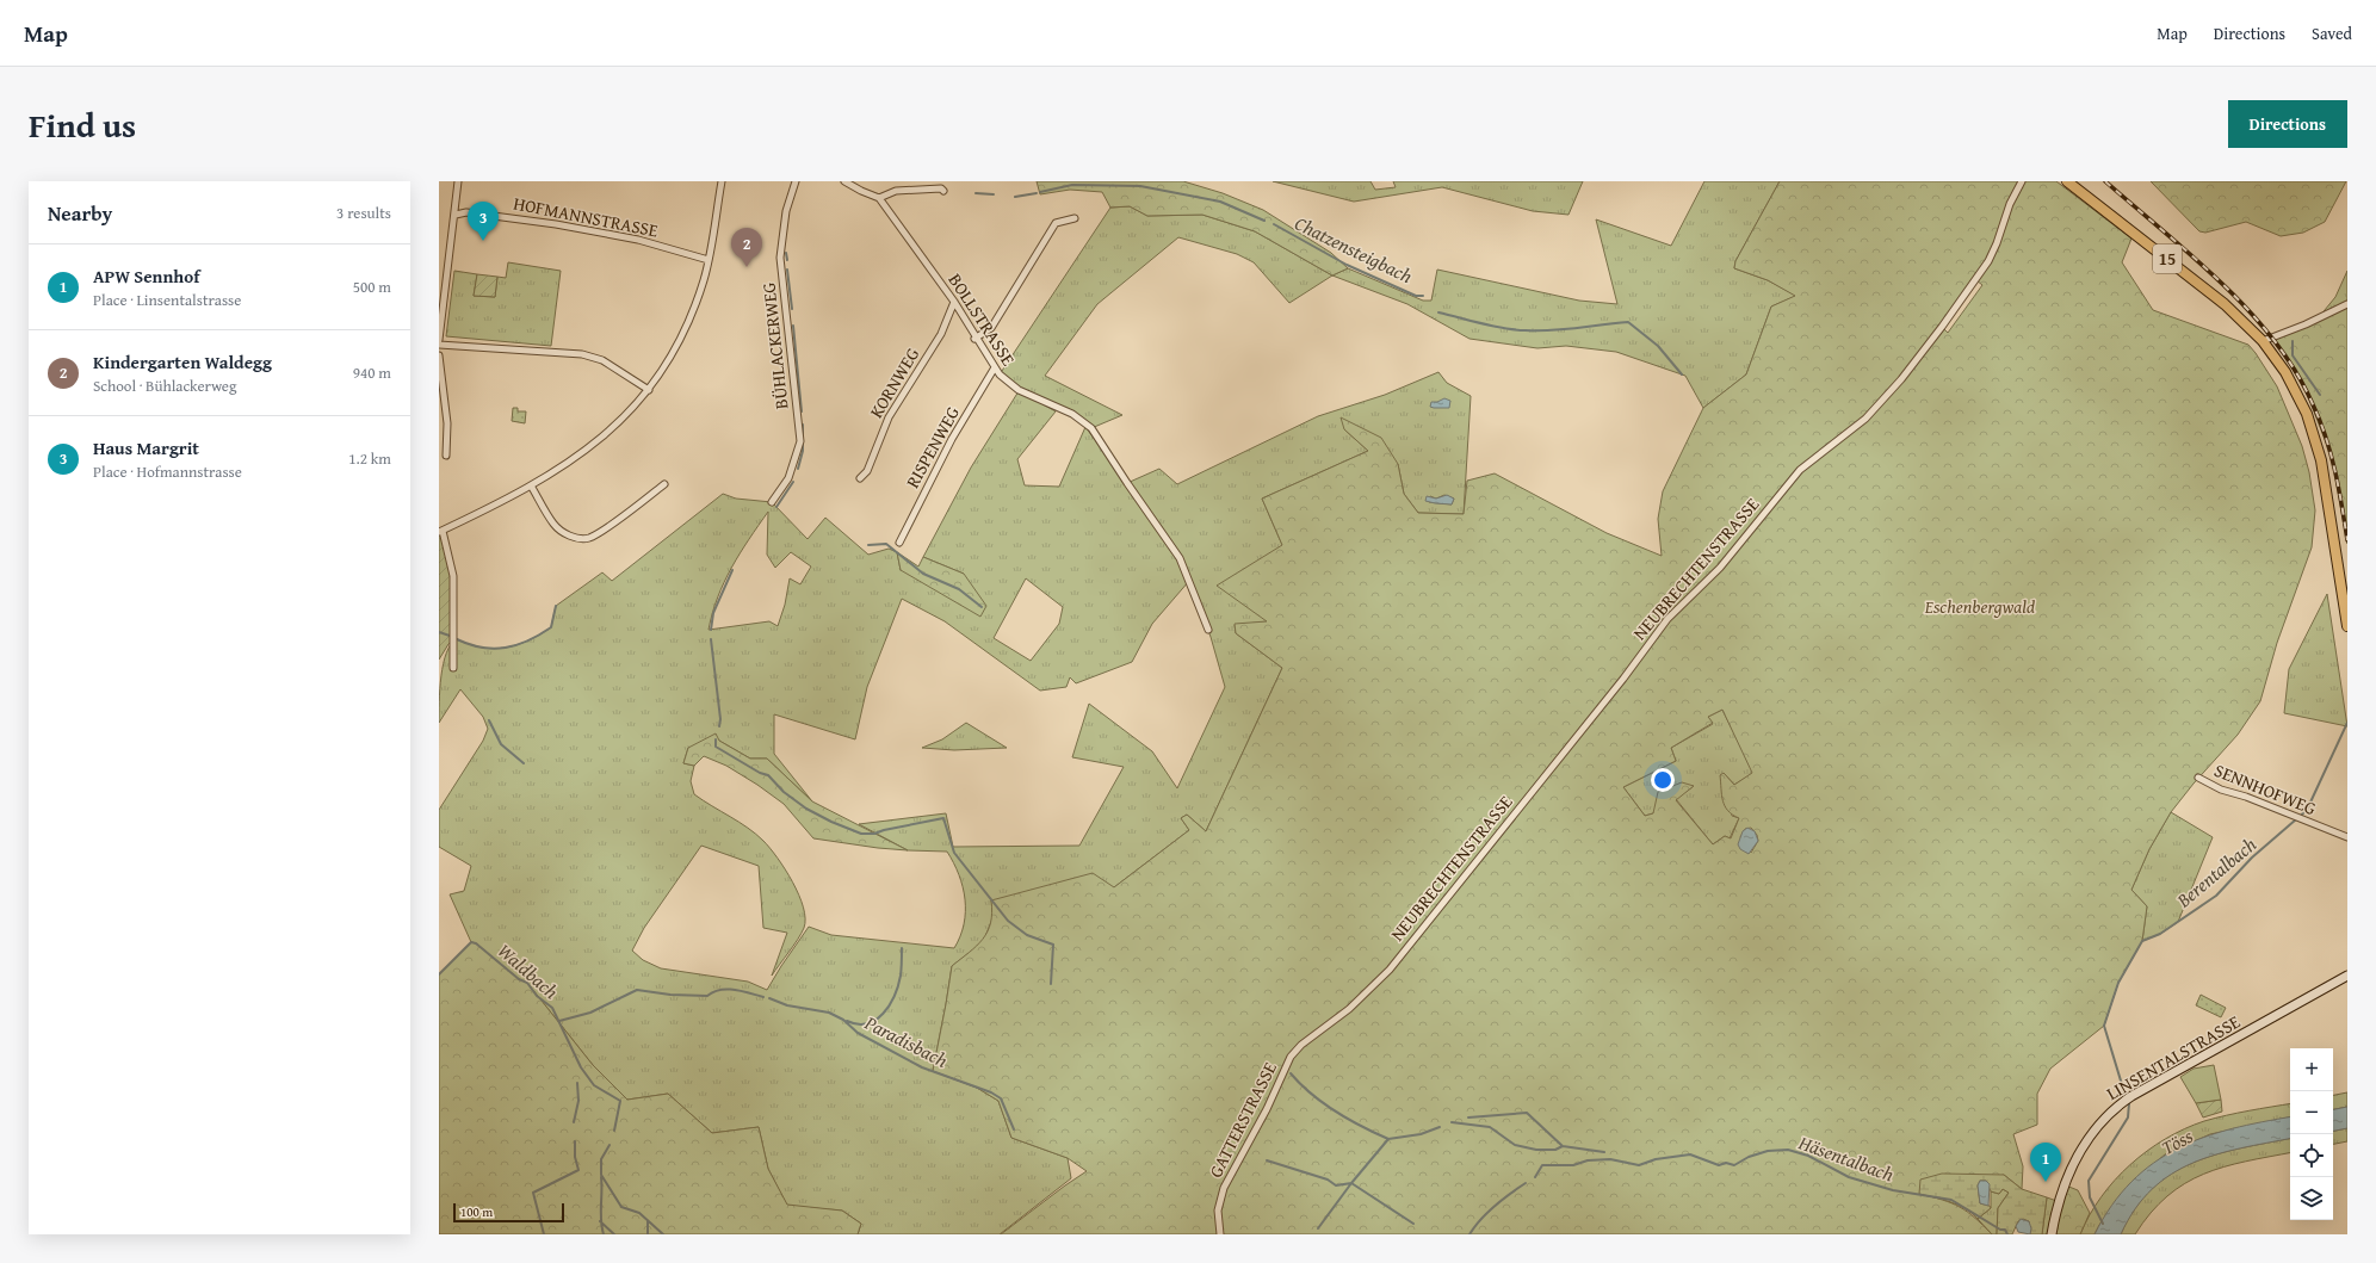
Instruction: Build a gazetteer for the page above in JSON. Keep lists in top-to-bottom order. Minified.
{"streets":{"main road":["15"],"street":["HOFMANNSTRASSE","BOLLSTRASSE","BÜHLACKERWEG","KORNWEG","RISPENWEG","NEUBRECHTENSTRASSE","SENNHOFWEG","LINSENTALSTRASSE","GATTERSTRASSE"]},"crossings":[["BOLLSTRASSE","KORNWEG"],["BOLLSTRASSE","RISPENWEG"],["NEUBRECHTENSTRASSE","GATTERSTRASSE"]],"water":["Chatzensteigbach","Berentalbach","Waldbach","Paradisbach","Töss","Häsentalbach"],"parks":["Eschenbergwald"],"scale_bar":"100 m","page":{"header":"Map","nav":["Map","Directions","Saved"],"title":"Find us","buttons":"Directions","heading":["Nearby","3 results"],"pins":["3","2","1"],"list":[{"mark":"1","name":"APW Sennhof","note":"Place · Linsentalstrasse","value":"500 m"},{"mark":"2","name":"Kindergarten Waldegg","note":"School · Bühlackerweg","value":"940 m"},{"mark":"3","name":"Haus Margrit","note":"Place · Hofmannstrasse","value":"1.2 km"}],"map_buttons":["+","−"],"scale":"100 m"}}
